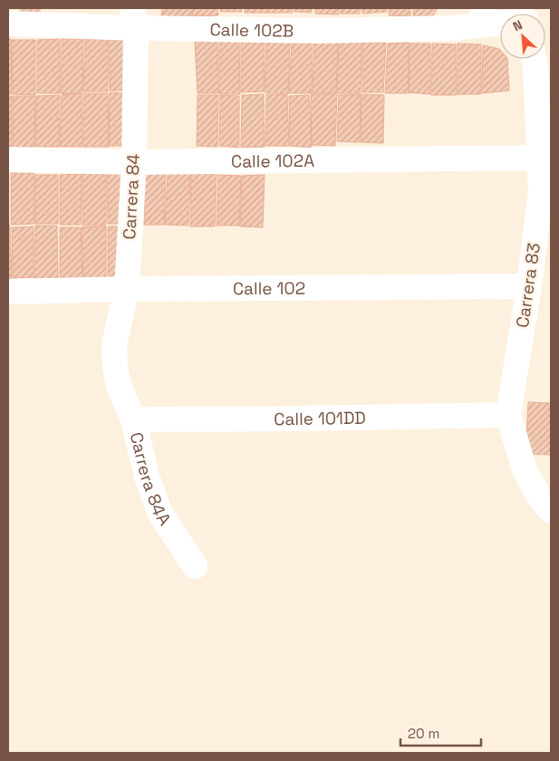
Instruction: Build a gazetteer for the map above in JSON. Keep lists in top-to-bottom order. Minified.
{"streets":{"street":["Calle 102B","Calle 102A","Carrera 84","Carrera 83","Calle 102","Calle 101DD","Carrera 84A"]},"crossings":[["Calle 102B","Carrera 84"],["Calle 102A","Carrera 84"],["Calle 102A","Carrera 83"],["Carrera 84","Calle 102"],["Carrera 84","Carrera 84A"],["Carrera 83","Calle 102"],["Carrera 83","Calle 101DD"],["Calle 101DD","Carrera 84A"]],"scale_bar":"20 m","north":"top left"}
